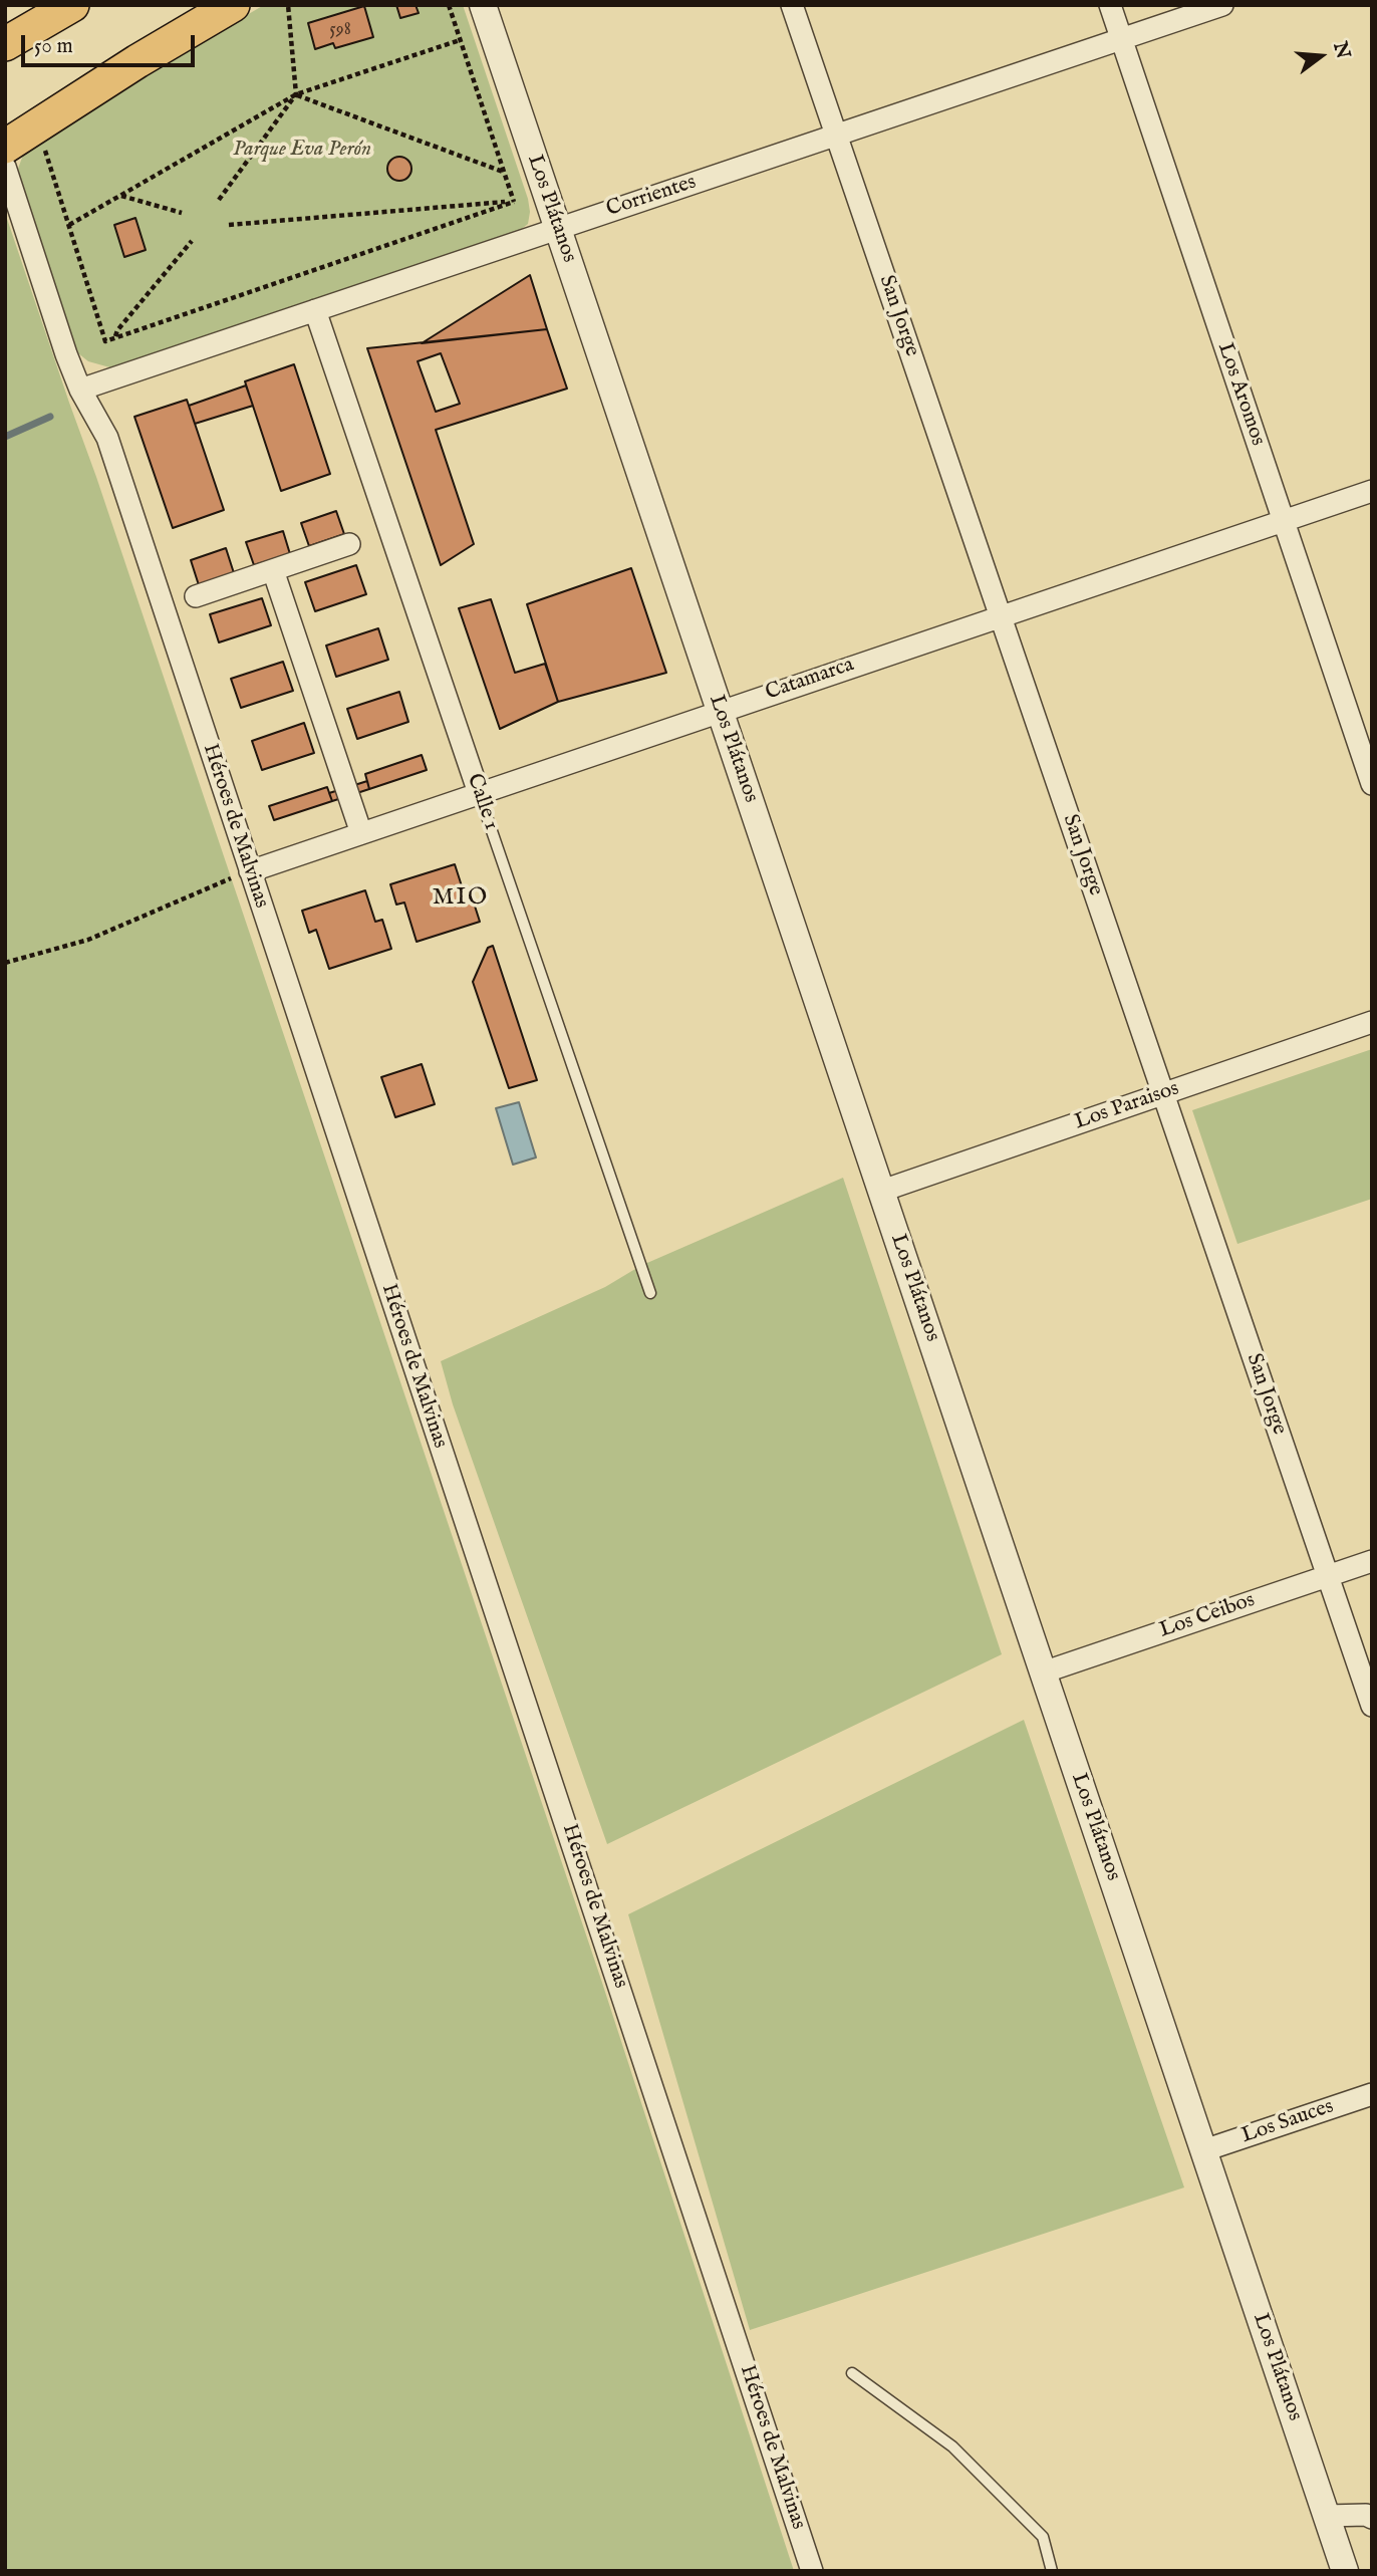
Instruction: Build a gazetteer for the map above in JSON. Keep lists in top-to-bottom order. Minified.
{"streets":{"street":["Corrientes","Los Plátanos","San Jorge","Los Aromos","Catamarca","Calle 1","Héroes de Malvinas","Los Paraisos","Los Ceibos","Los Sauces"]},"crossings":[["Corrientes","Los Plátanos"],["Corrientes","San Jorge"],["Corrientes","Los Aromos"],["Corrientes","Calle 1"],["Corrientes","Héroes de Malvinas"],["Los Plátanos","Catamarca"],["Los Plátanos","Los Paraisos"],["Los Plátanos","Los Ceibos"],["Los Plátanos","Los Sauces"],["San Jorge","Catamarca"],["San Jorge","Los Paraisos"],["San Jorge","Los Ceibos"],["Los Aromos","Catamarca"],["Catamarca","Calle 1"],["Catamarca","Héroes de Malvinas"]],"districts":["MIO"],"parks":["Parque Eva Perón"],"house_numbers":["598"],"scale_bar":"50 m","north":"right"}
